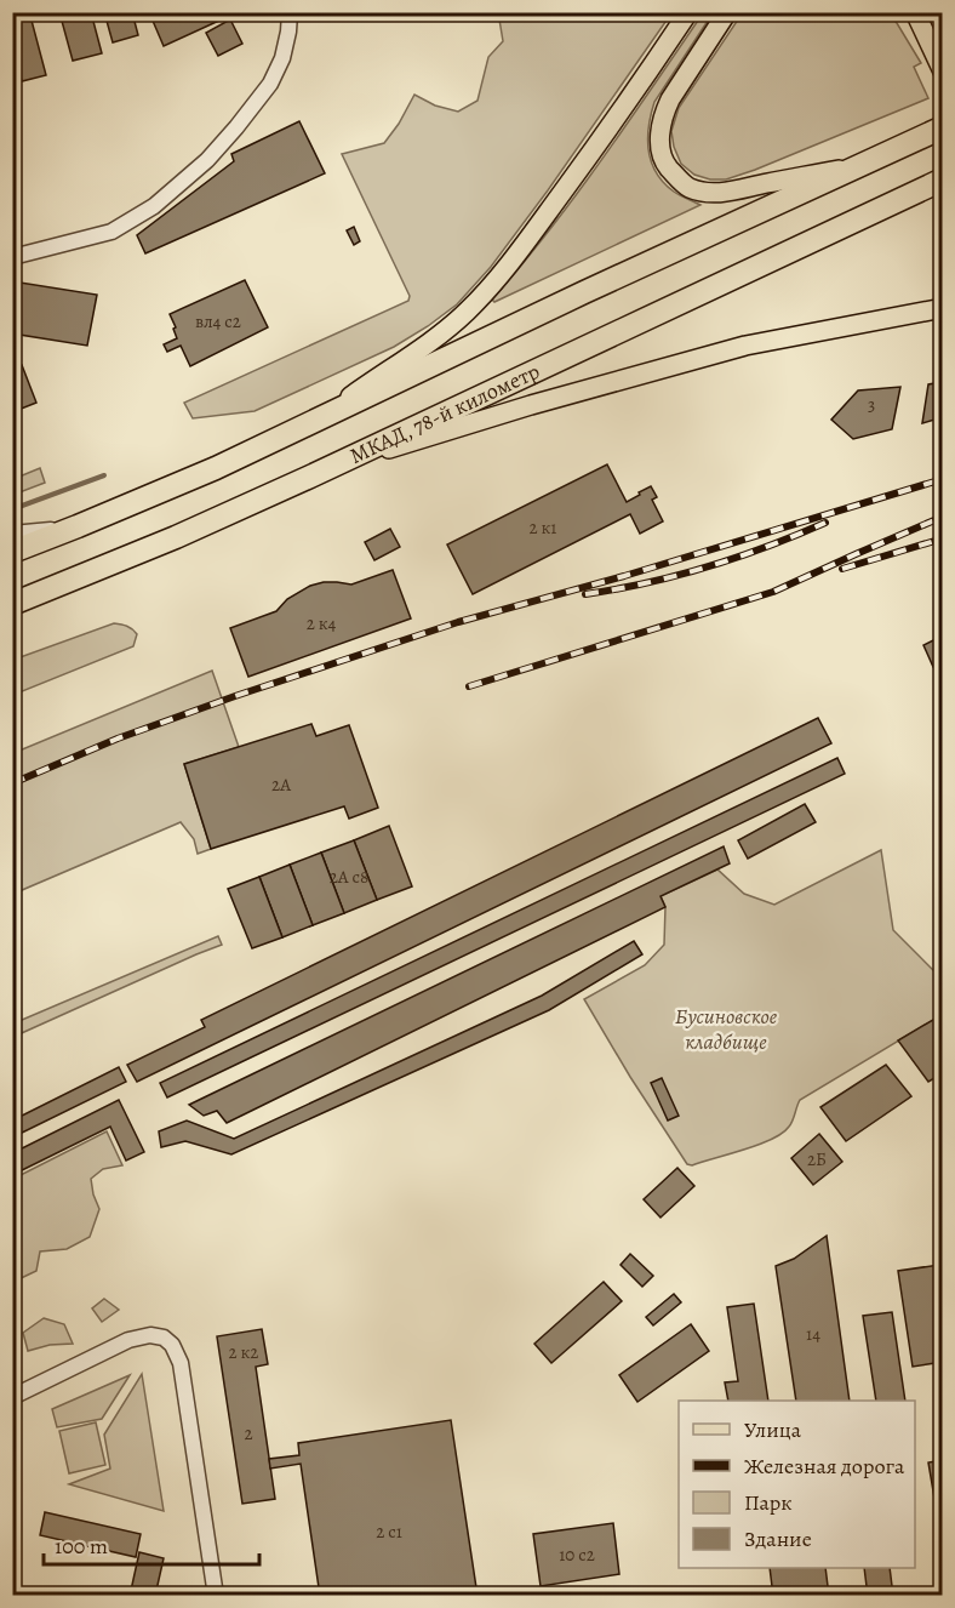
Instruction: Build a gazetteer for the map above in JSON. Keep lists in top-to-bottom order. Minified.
{"streets":{"highway":["МКАД, 78-й километр"]},"parks":["Бусиновское кладбище"],"house_numbers":["вл4 с2","3","2 к1","2 к4","2А","2А с8","2Б","14","2 к2","2","2 с1","10 с2"],"legend":["Улица","Железная дорога","Парк","Здание"],"scale_bar":"100 m"}
